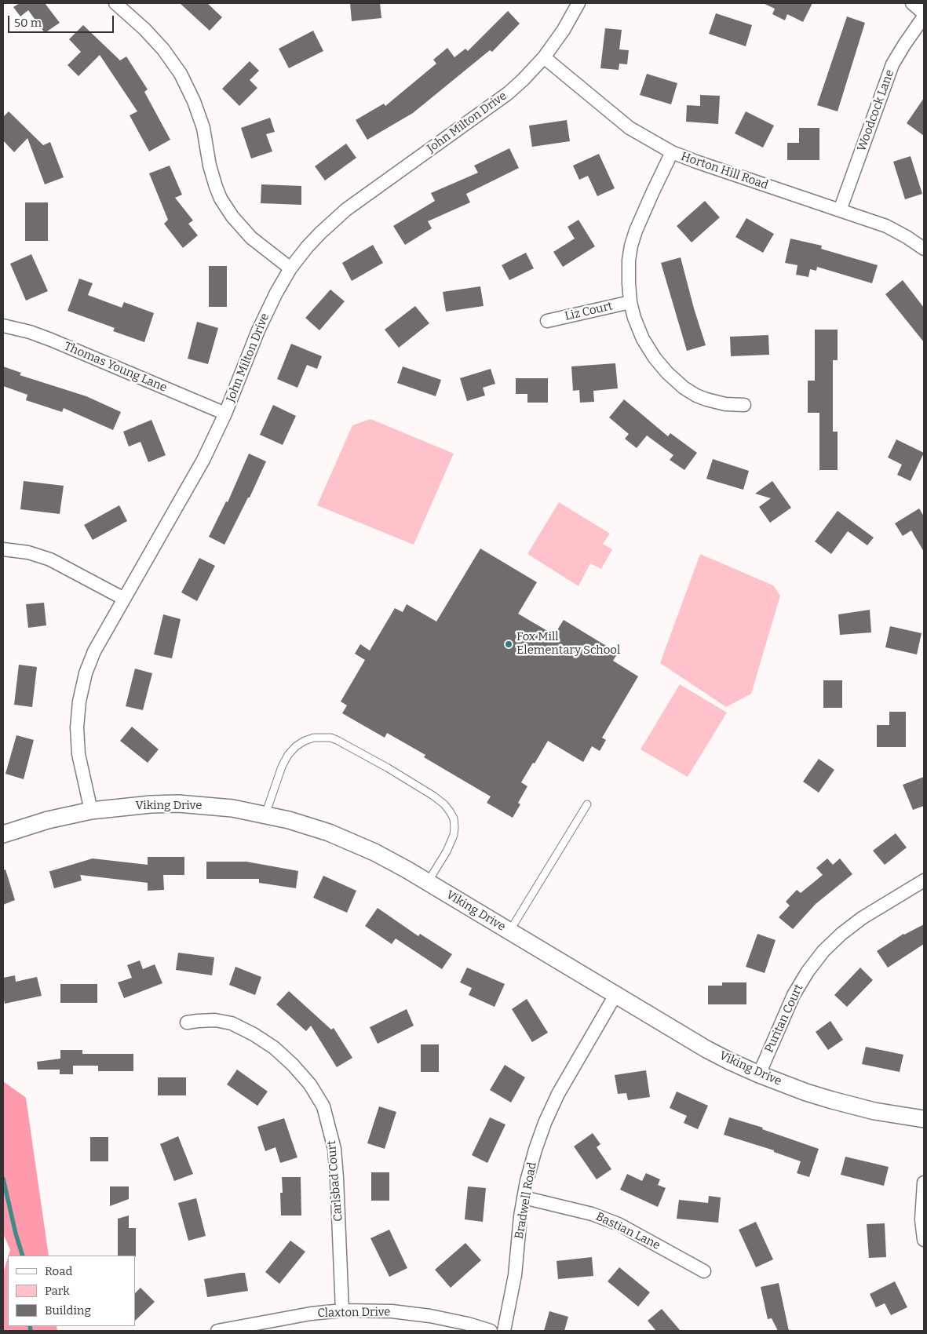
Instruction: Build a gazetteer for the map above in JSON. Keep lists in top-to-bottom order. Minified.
{"streets":{"street":["Woodcock Lane","John Milton Drive","Horton Hill Road","Liz Court","Thomas Young Lane","Viking Drive","Puritan Court","Carlsbad Court","Bradwell Road","Bastian Lane","Claxton Drive"]},"crossings":[["Woodcock Lane","Horton Hill Road"],["John Milton Drive","Horton Hill Road"],["John Milton Drive","Thomas Young Lane"],["John Milton Drive","Viking Drive"],["Viking Drive","Puritan Court"],["Viking Drive","Bradwell Road"],["Carlsbad Court","Claxton Drive"],["Bradwell Road","Bastian Lane"]],"places":["Fox Mill Elementary School"],"legend":["Road","Park","Building"],"scale_bar":"50 m"}
